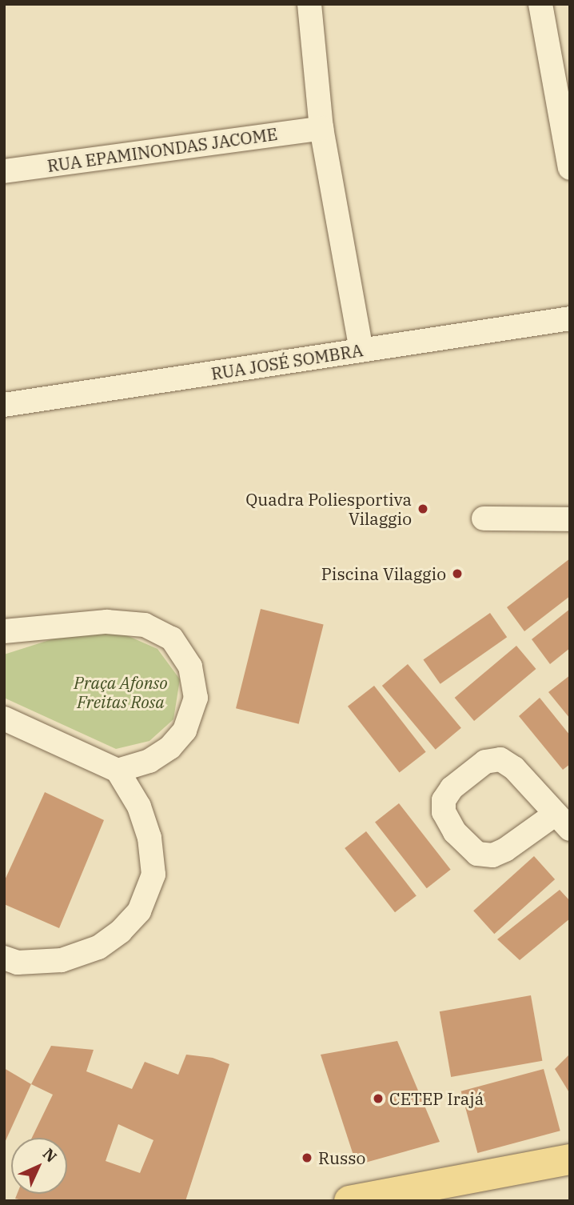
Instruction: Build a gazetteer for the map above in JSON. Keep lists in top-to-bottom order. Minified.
{"streets":{"street":["RUA EPAMINONDAS JACOME","RUA JOSÉ SOMBRA"]},"parks":["Praça Afonso Freitas Rosa"],"places":["Quadra Poliesportiva Vilaggio","Piscina Vilaggio","CETEP Irajá","Russo"],"north":"top right"}
